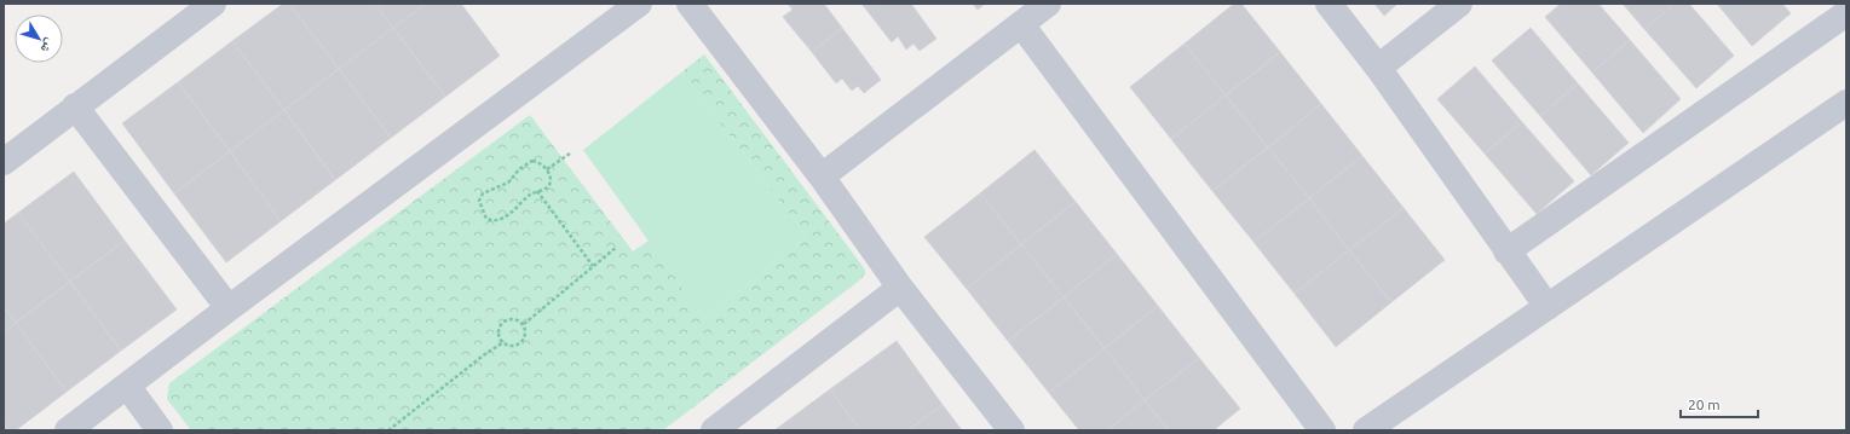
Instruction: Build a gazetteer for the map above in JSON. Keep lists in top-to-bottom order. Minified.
{"scale_bar":"20 m","north":"bottom right"}
